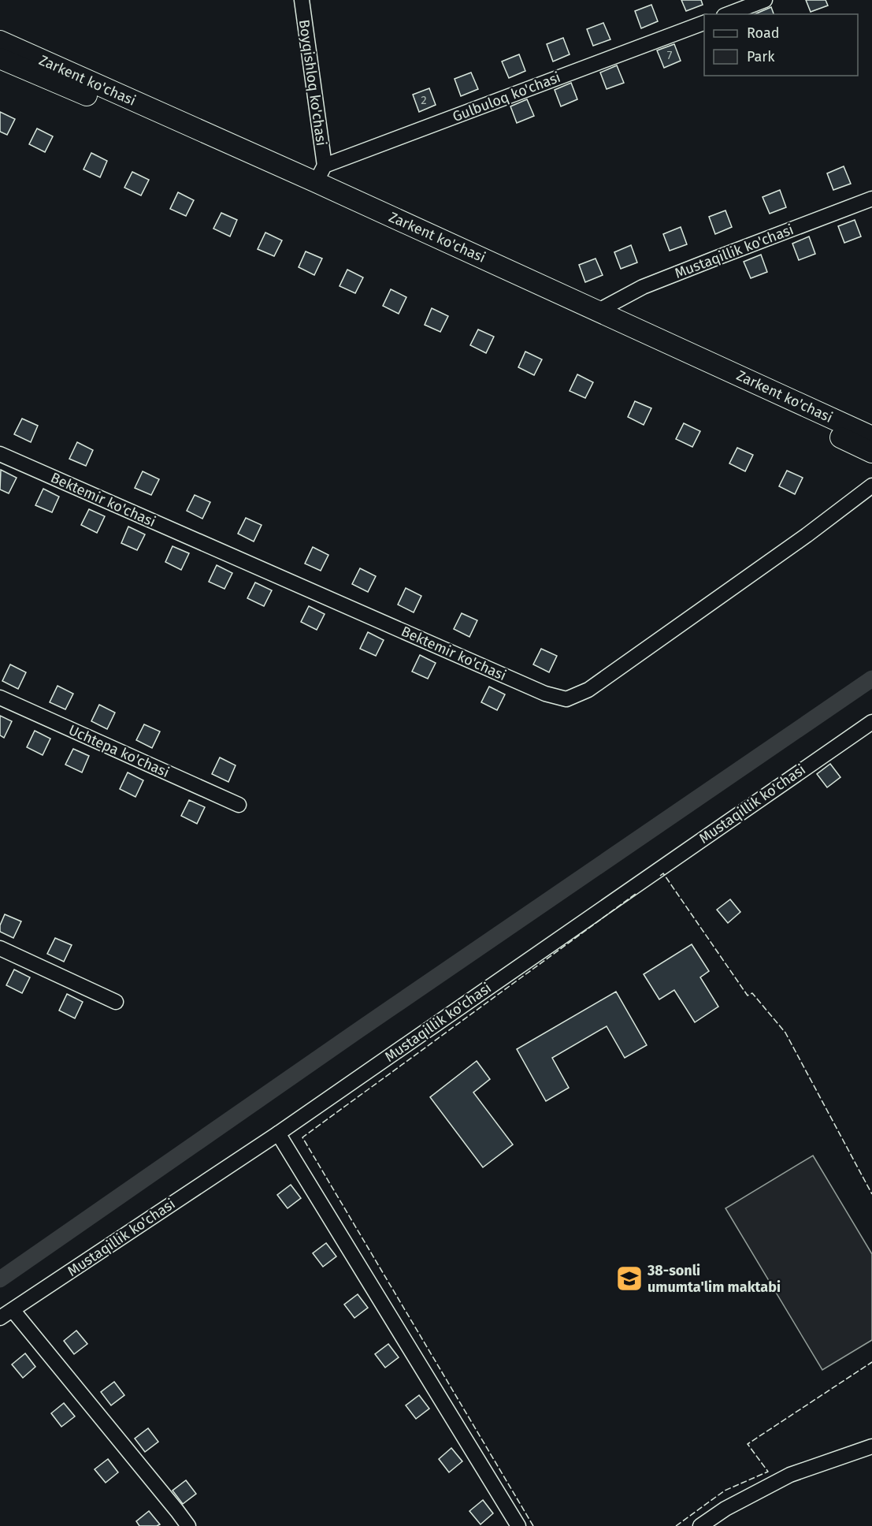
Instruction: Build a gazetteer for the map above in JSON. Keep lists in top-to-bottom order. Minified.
{"streets":{"main road":["Zarkent ko'chasi"],"street":["Boyqishloq ko'chasi","Gulbuloq ko'chasi","Mustaqillik ko'chasi","Bektemir ko'chasi","Uchtepa ko'chasi"]},"crossings":[["Zarkent ko'chasi","Boyqishloq ko'chasi"],["Zarkent ko'chasi","Gulbuloq ko'chasi"],["Zarkent ko'chasi","Mustaqillik ko'chasi"],["Boyqishloq ko'chasi","Gulbuloq ko'chasi"]],"places":{"school or university":["38-sonli umumta'lim maktabi"]},"house_numbers":["7","2"],"legend":["Road","Park"]}
